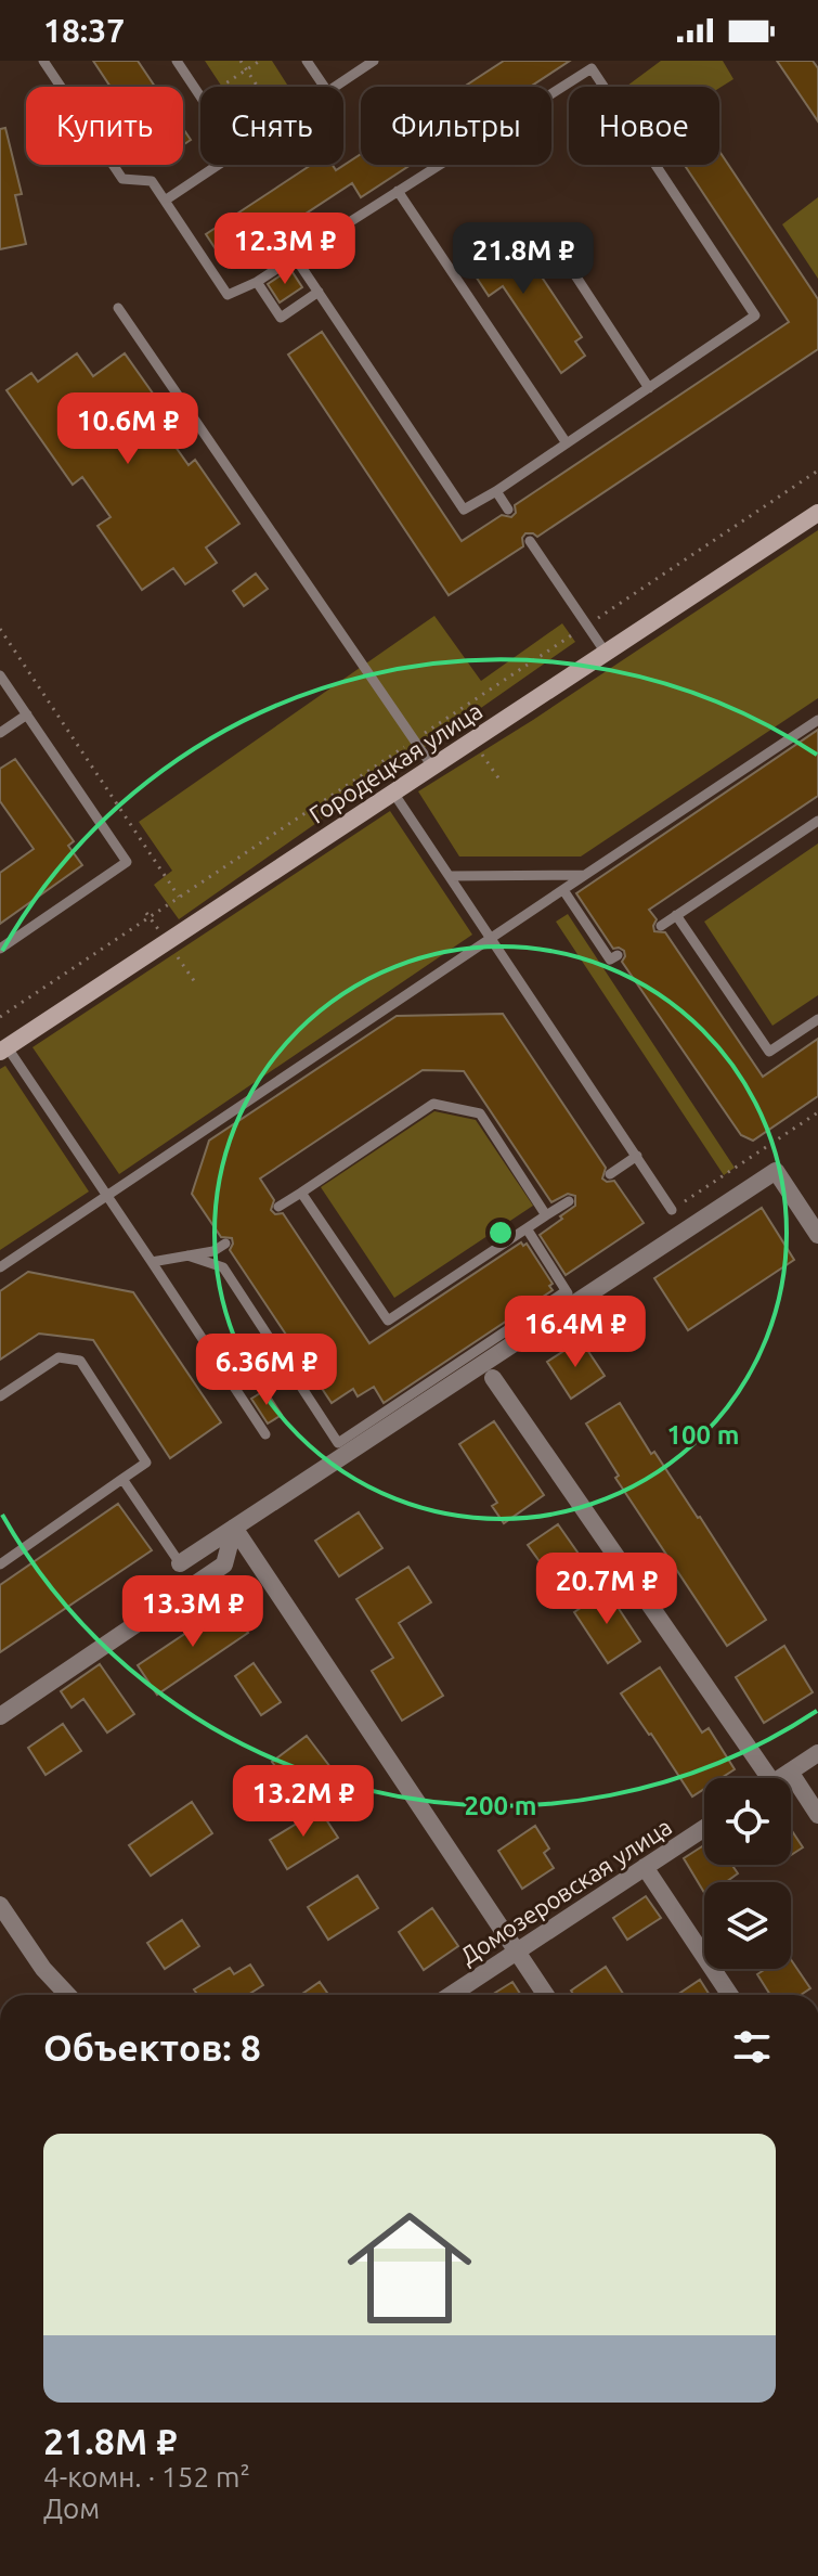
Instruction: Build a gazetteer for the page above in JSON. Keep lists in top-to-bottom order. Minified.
{"streets":{"street":["Городецкая улица","Домозеровская улица"]},"page":{"status":"18:37","chip":["Купить","Снять","Фильтры","Новое"],"price":["12.3M ₽","21.8M ₽","10.6M ₽","16.4M ₽","6.36M ₽","20.7M ₽","13.3M ₽","13.2M ₽"],"heading":"Объектов: 8","list":[{"name":"21.8M ₽","note":"4-комн. · 152 m² · Дом"}]},"rings":["100 m","200 m"]}
